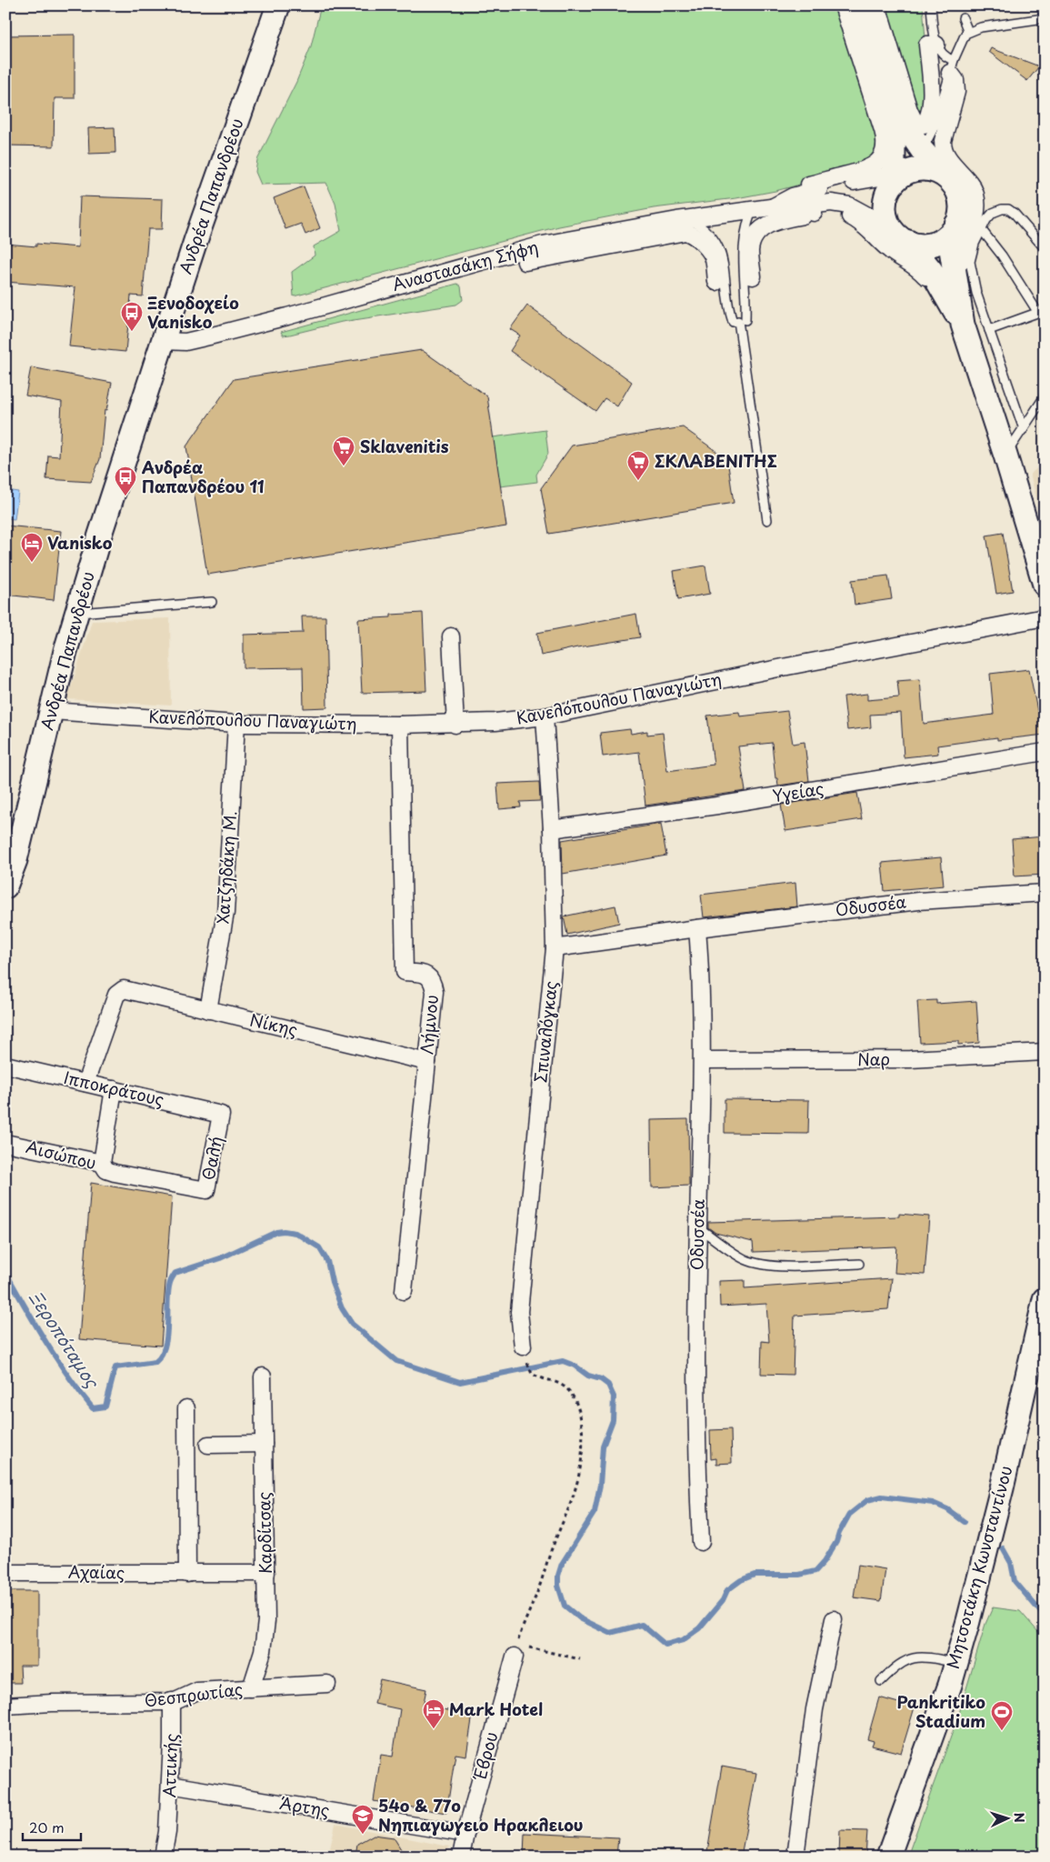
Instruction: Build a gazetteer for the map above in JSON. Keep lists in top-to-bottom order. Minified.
{"streets":{"street":["Ανδρέα Παπανδρέου","Αναστασάκη Σήφη","Κανελόπουλου Παναγιώτη","Υγείας","Χατζηδάκη Μ.","Οδυσσέα","Λήμνου","Νίκης","Σπιναλόγκας","Ναρ","Ιπποκράτους","Αισώπου","Θαλή","Καρδίτσας","Μητσοτάκη Κωνσταντίνου","Αχαίας","Θεσπρωτίας","Έβρου","Αττικής","Άρτης"]},"crossings":[["Ανδρέα Παπανδρέου","Αναστασάκη Σήφη"],["Ανδρέα Παπανδρέου","Κανελόπουλου Παναγιώτη"],["Κανελόπουλου Παναγιώτη","Χατζηδάκη Μ."],["Κανελόπουλου Παναγιώτη","Λήμνου"],["Κανελόπουλου Παναγιώτη","Σπιναλόγκας"],["Υγείας","Σπιναλόγκας"],["Χατζηδάκη Μ.","Νίκης"],["Οδυσσέα","Σπιναλόγκας"],["Οδυσσέα","Ναρ"],["Λήμνου","Νίκης"],["Νίκης","Ιπποκράτους"],["Ιπποκράτους","Θαλή"],["Αισώπου","Θαλή"],["Καρδίτσας","Αχαίας"],["Καρδίτσας","Θεσπρωτίας"],["Θεσπρωτίας","Αττικής"],["Έβρου","Άρτης"],["Αττικής","Άρτης"]],"water":["Ξεροπόταμος"],"places":{"bus stop":["Ξενοδοχείο Vanisko","Ανδρέα Παπανδρέου 11"],"supermarket":["Sklavenitis","ΣΚΛΑΒΕΝΙΤΗΣ"],"hotel":["Vanisko","Mark Hotel"],"sports":["Pankritiko Stadium"],"school or university":["54ο & 77ο Νηπιαγωγειο Ηρακλειου"]},"scale_bar":"20 m","north":"right"}
